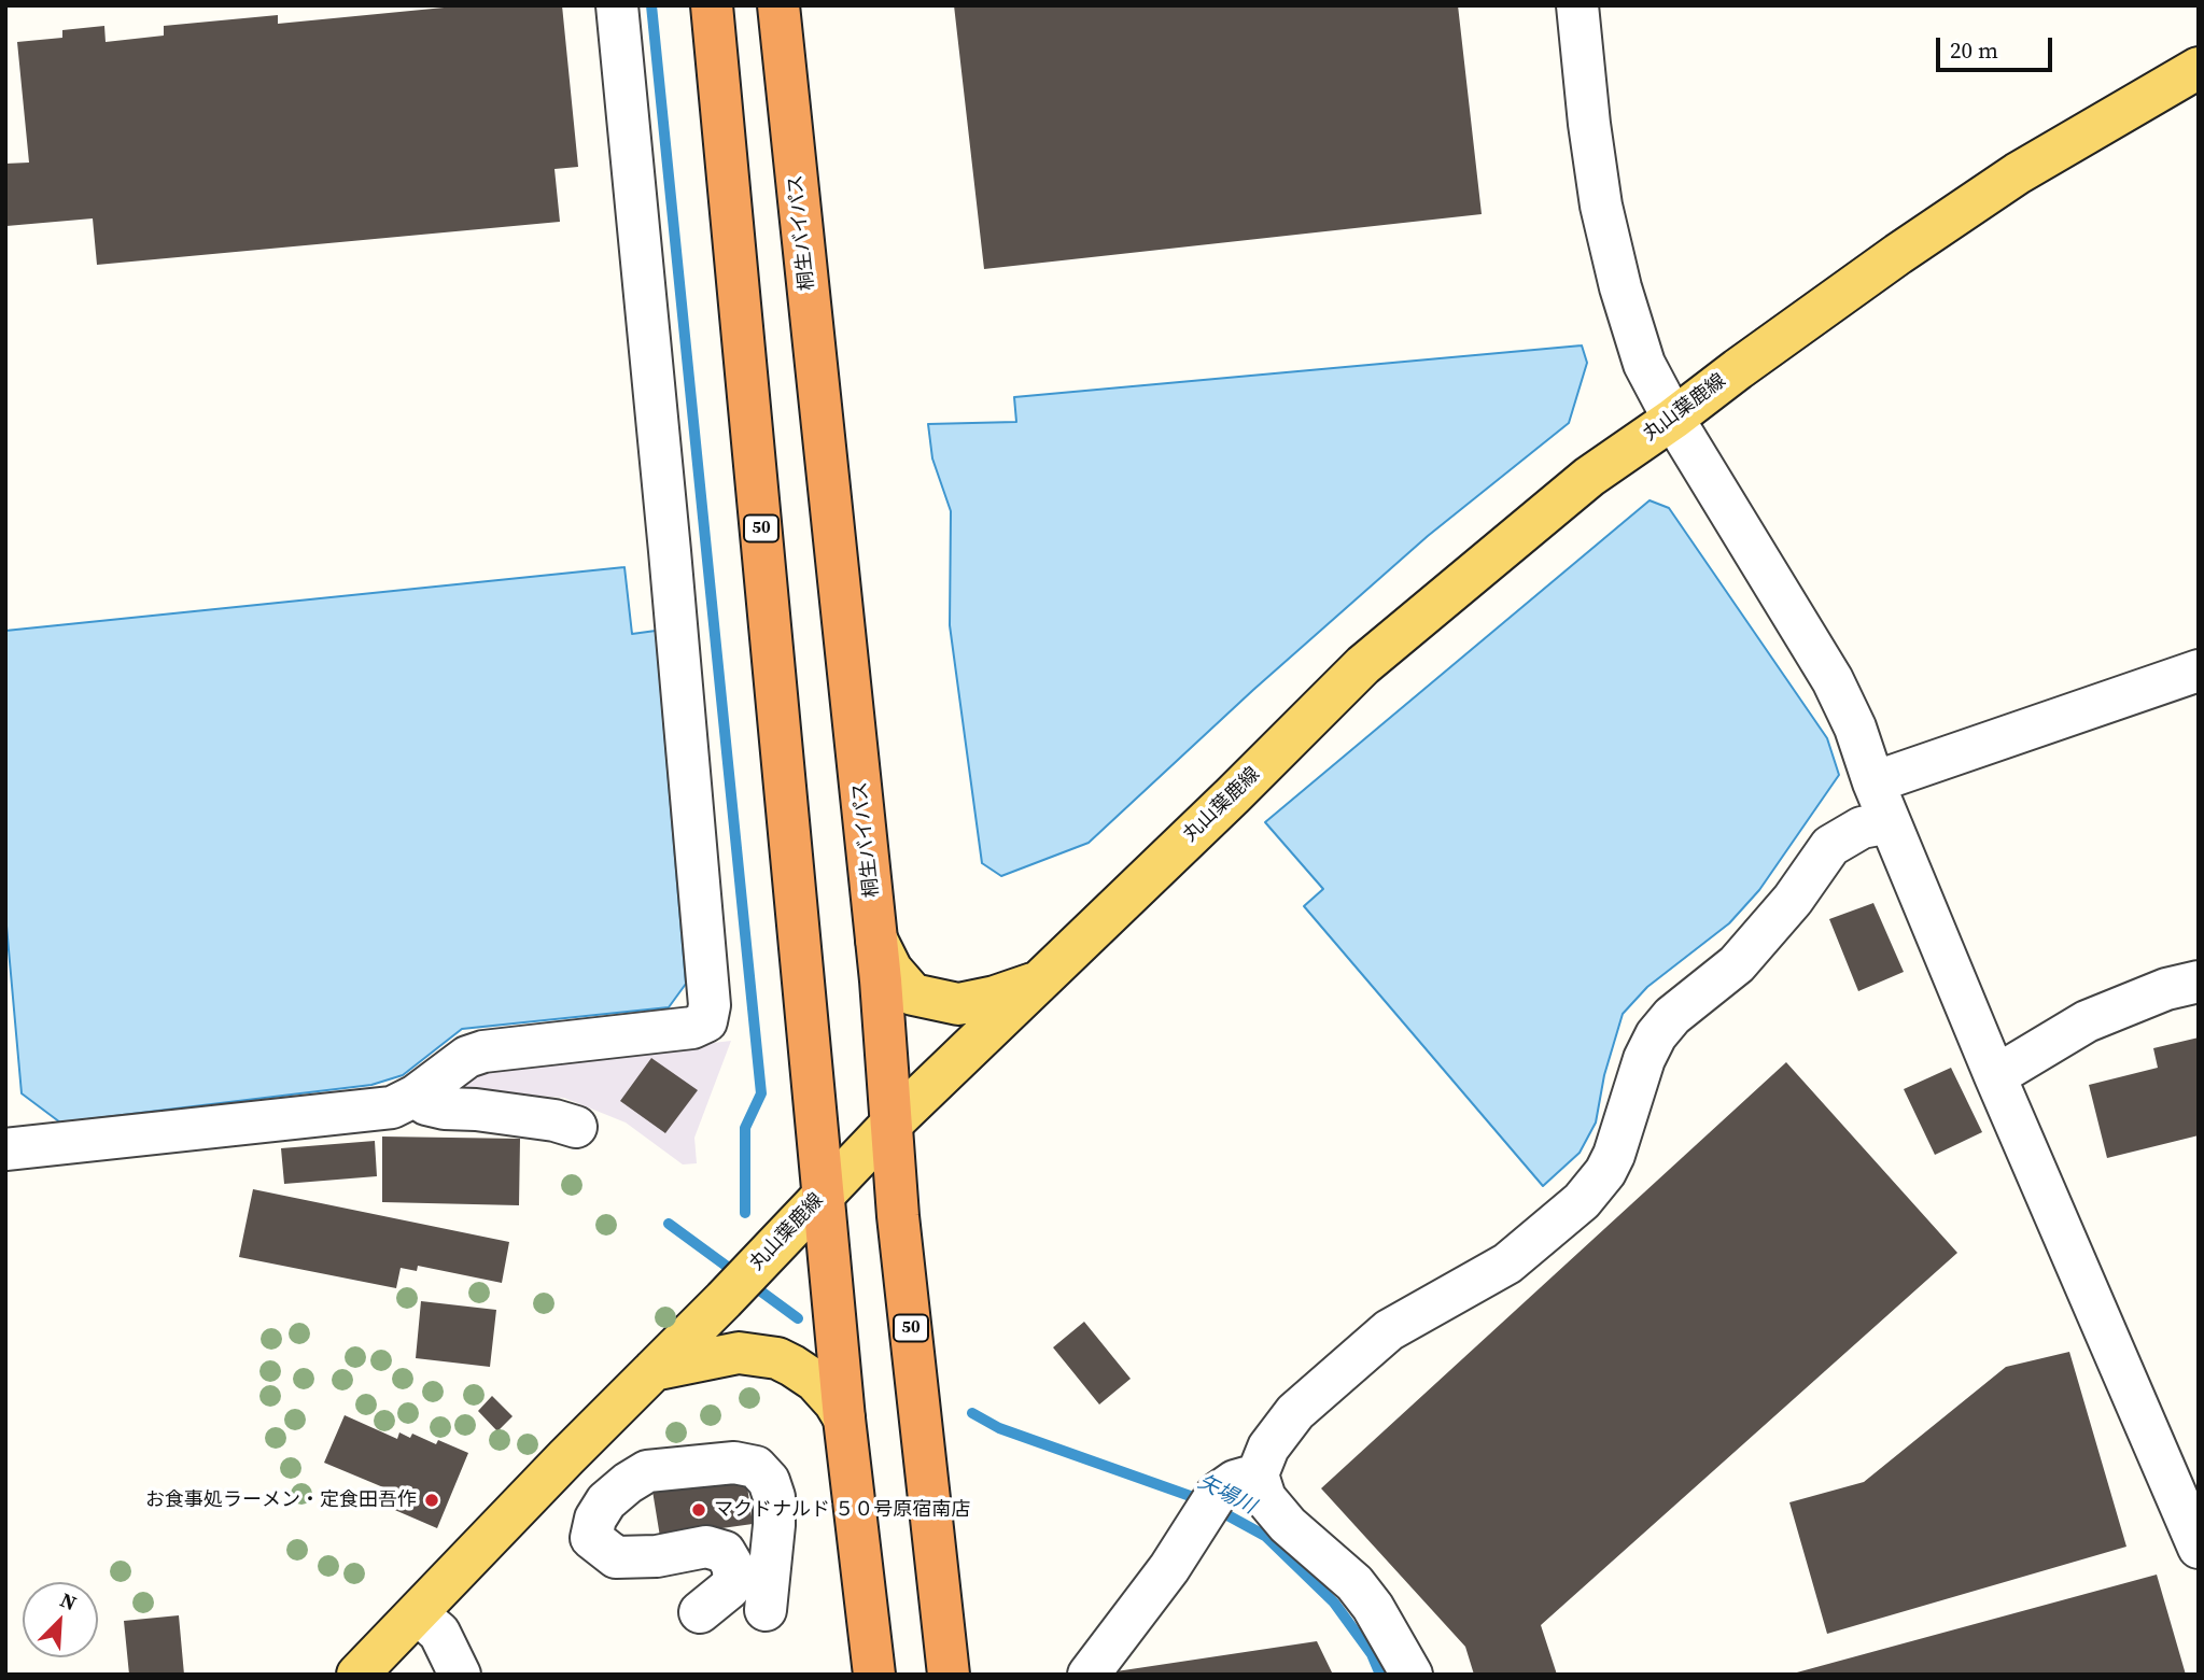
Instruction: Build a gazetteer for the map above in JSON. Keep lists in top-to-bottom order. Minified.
{"streets":{"highway":["桐生バイパス","50"],"main road":["丸山葉鹿線"]},"crossings":[["桐生バイパス","丸山葉鹿線"],["丸山葉鹿線","50"]],"water":["矢場川"],"places":["お食事処ラーメン・定食田吾作","マクドナルド ５０号原宿南店"],"scale_bar":"20 m","north":"top right"}
